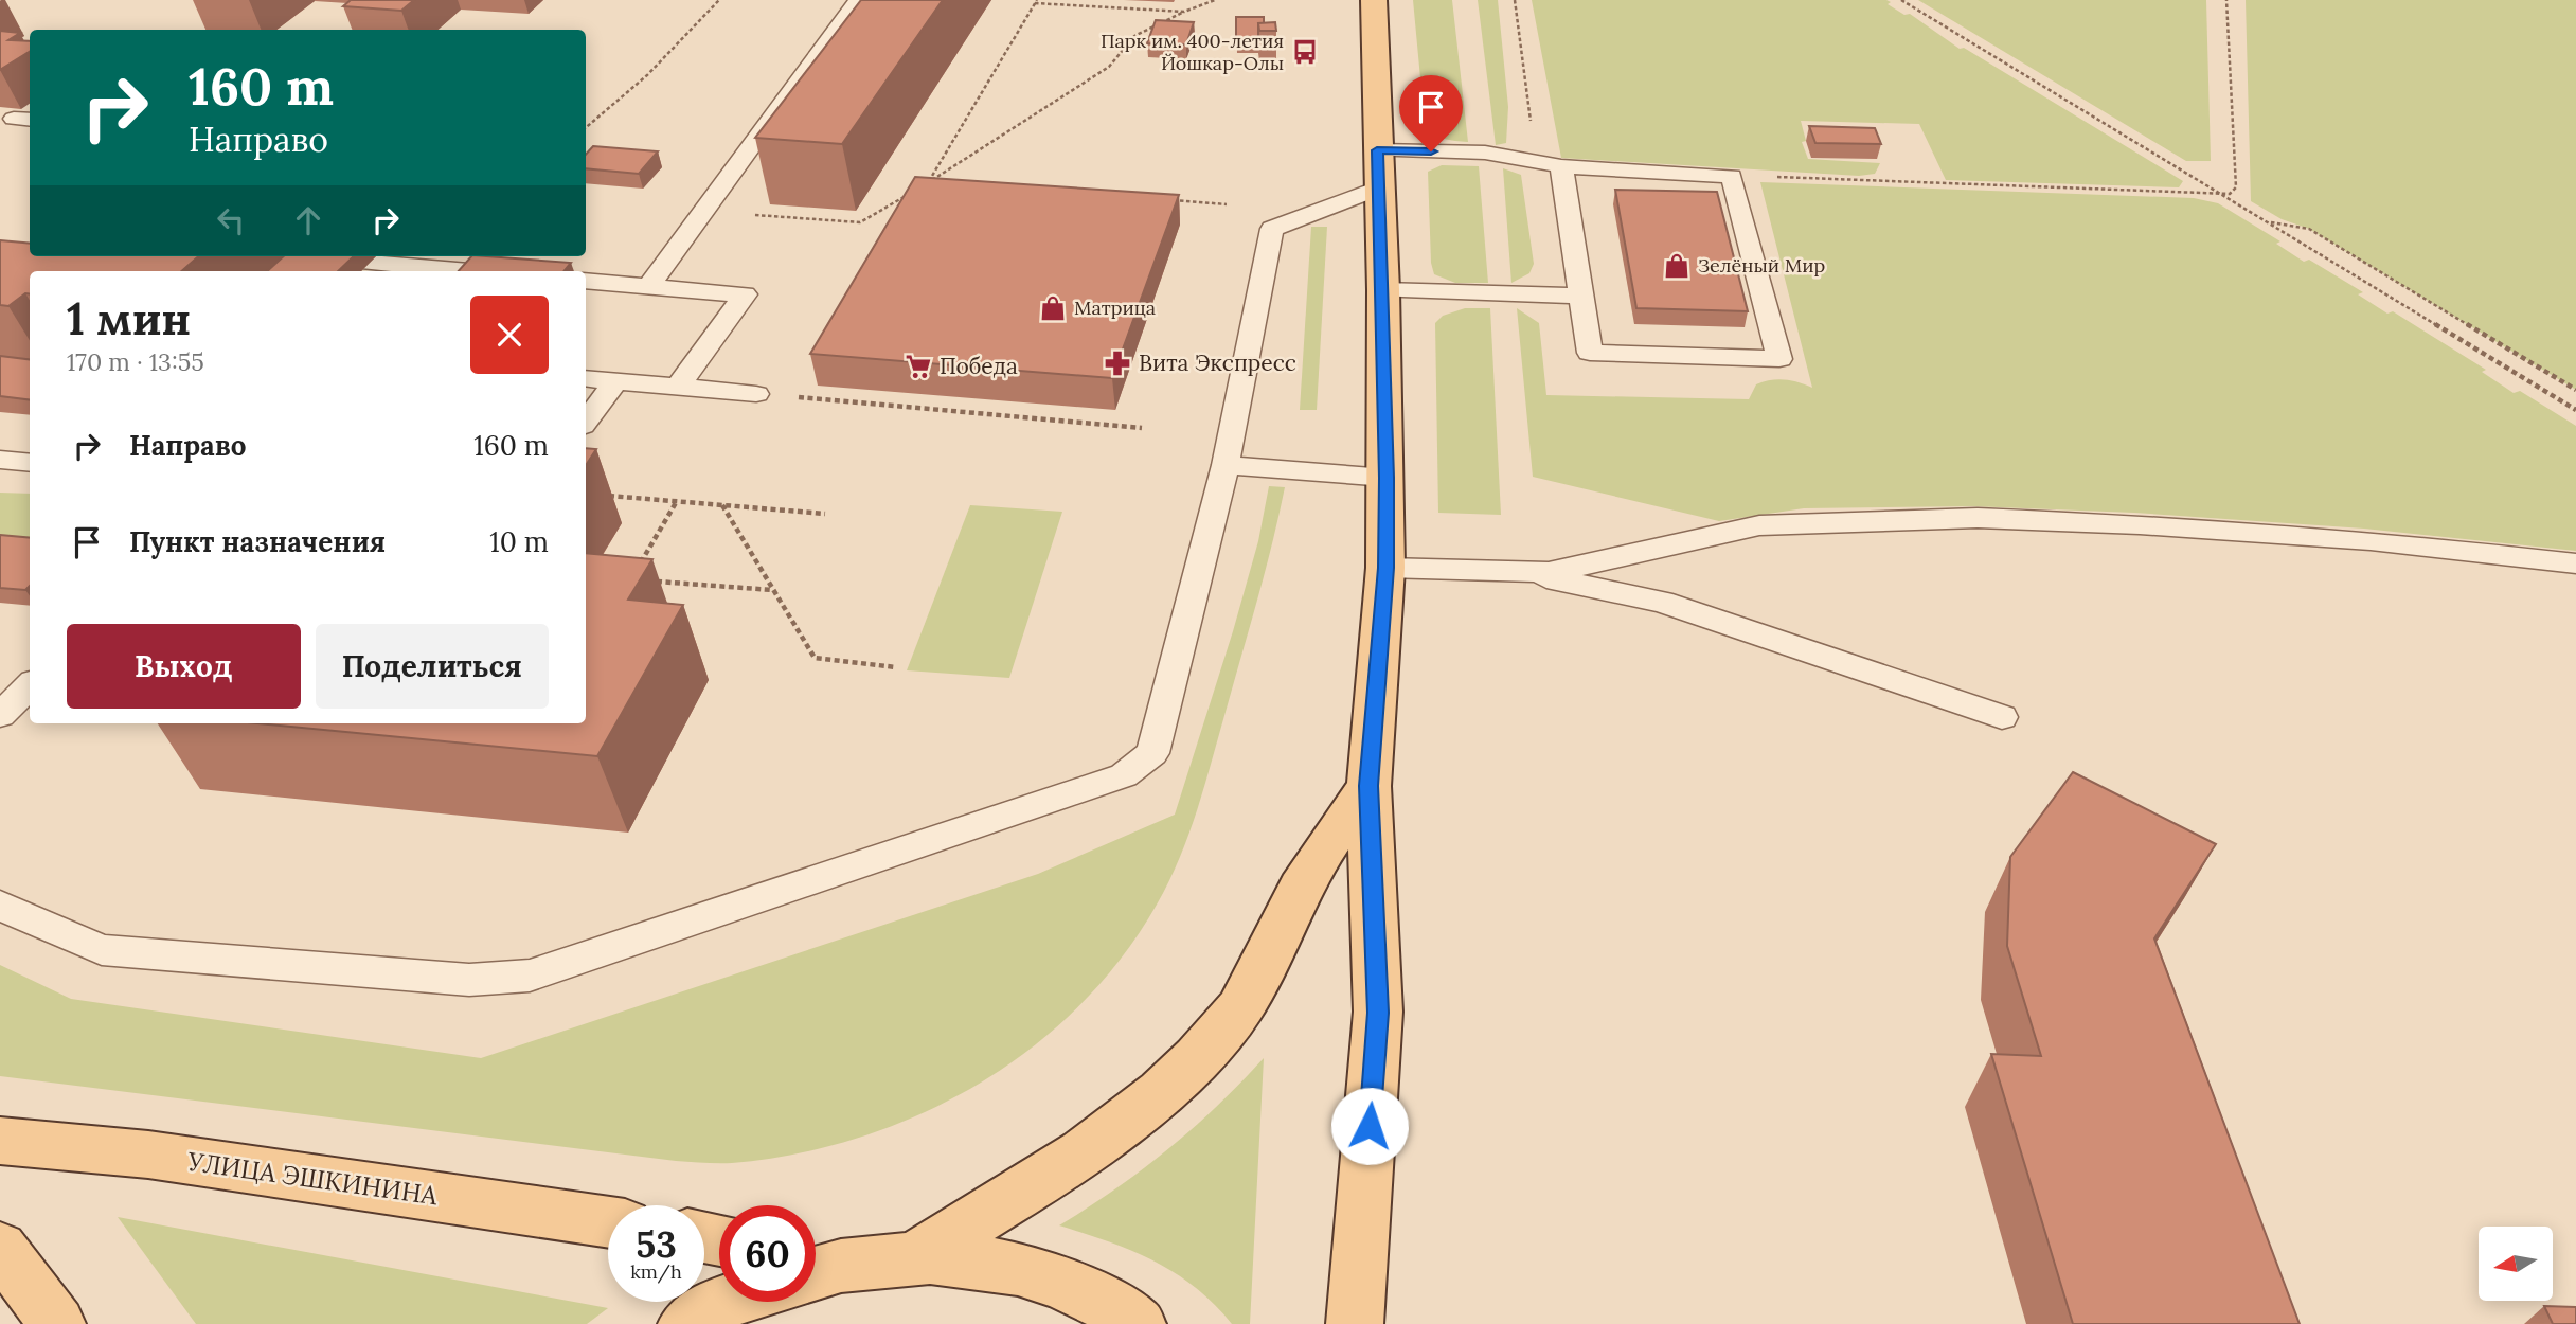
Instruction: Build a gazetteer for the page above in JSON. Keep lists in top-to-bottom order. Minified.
{"streets":{"main road":["УЛИЦА ЭШКИНИНА"]},"places":{"bus stop":["Парк им. 400-летия Йошкар-Олы"],"shop":["Зелёный Мир","Матрица"],"pharmacy":["Вита Экспресс"],"supermarket":["Победа"]},"north":"left","page":{"turn":["160 m","Направо"],"heading":["1 мин","170 m · 13:55"],"list":[{"name":"Направо","value":"160 m"},{"name":"Пункт назначения","value":"10 m"}],"buttons":["Выход","Поделиться"],"speed":"53 km/h","limit":"60"}}
